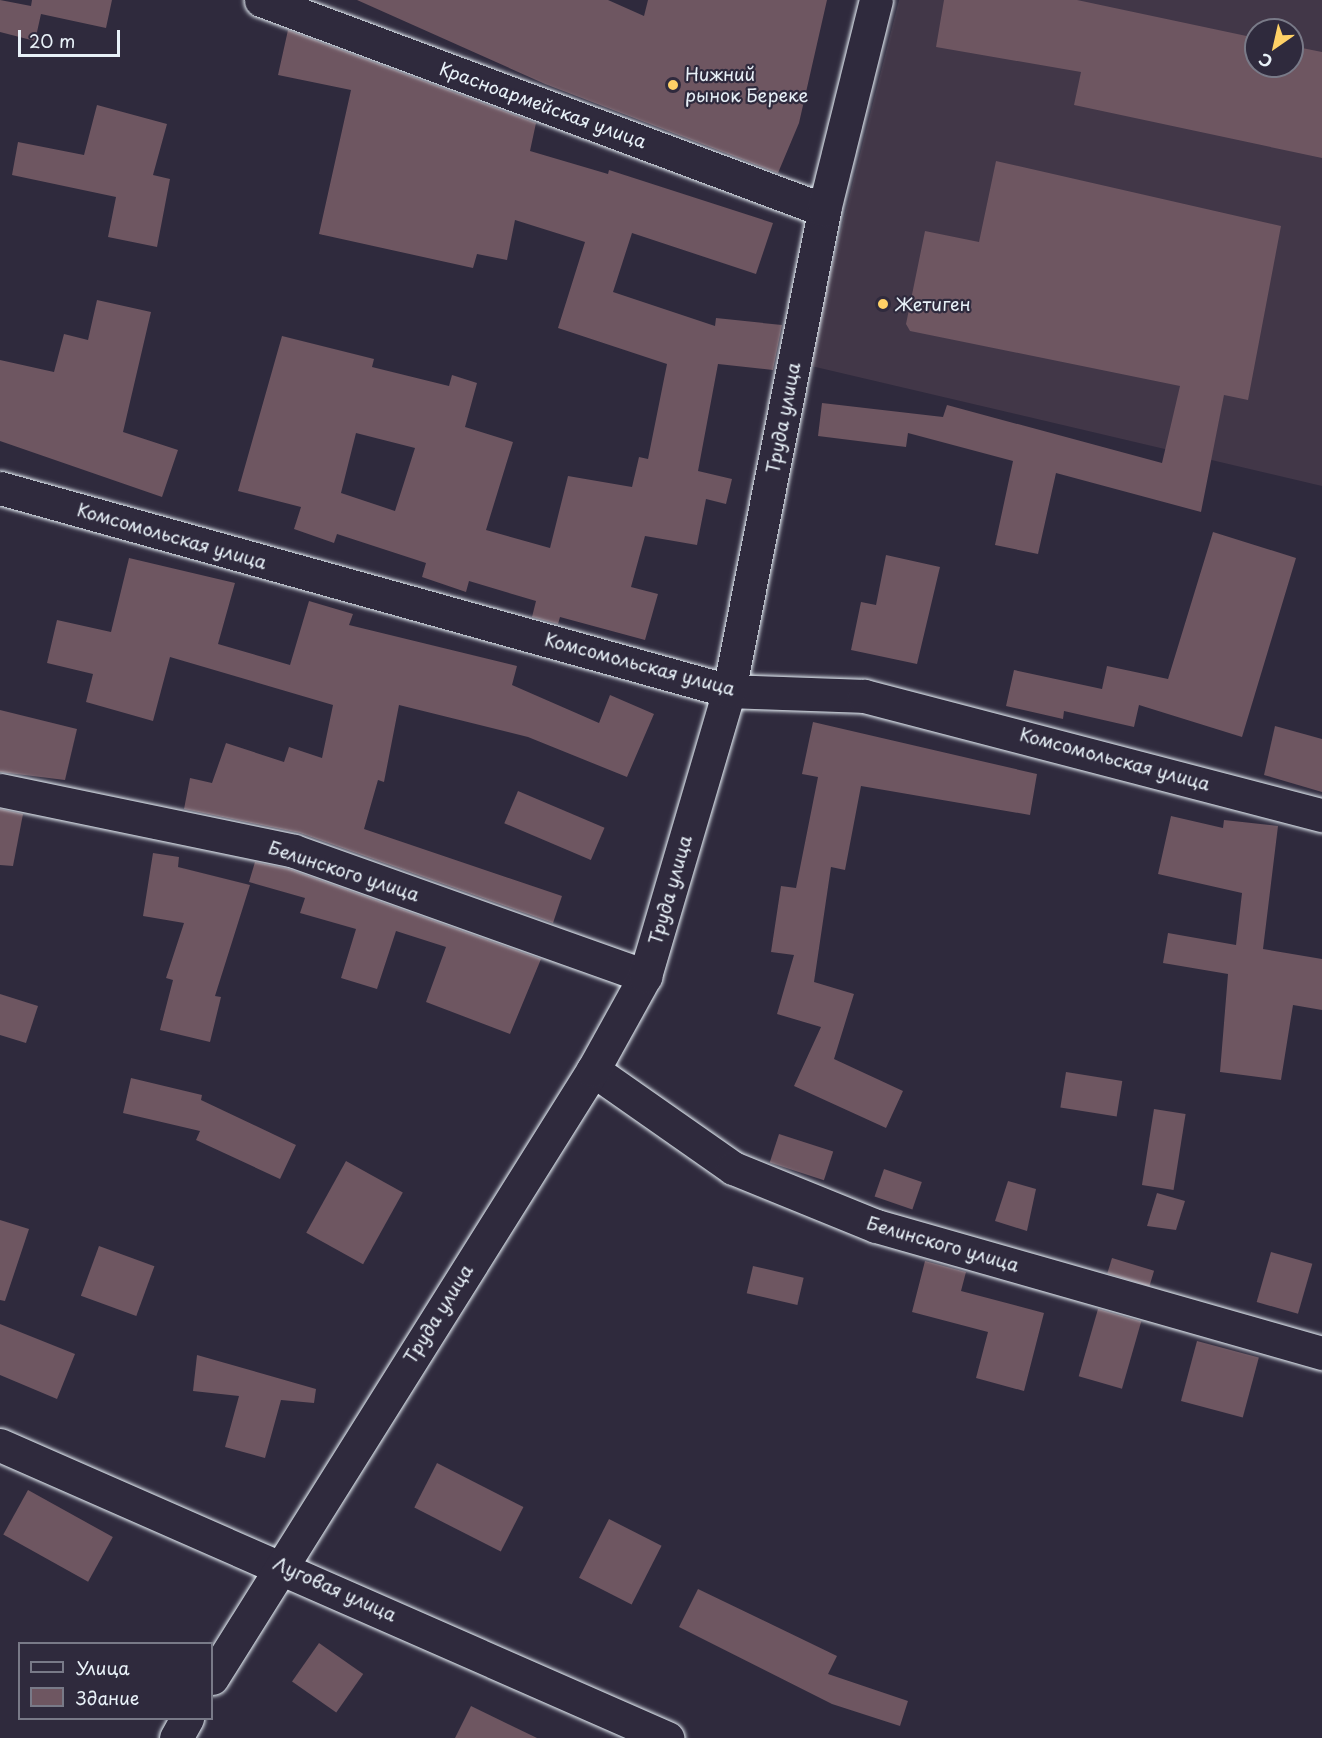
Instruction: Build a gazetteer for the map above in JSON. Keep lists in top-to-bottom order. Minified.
{"streets":{"street":["Красноармейская улица","Труда улица","Комсомольская улица","Белинского улица","Луговая улица"]},"crossings":[["Красноармейская улица","Труда улица"],["Труда улица","Комсомольская улица"],["Труда улица","Белинского улица"],["Труда улица","Луговая улица"]],"places":["Нижний рынок Береке","Жетиген"],"legend":["Улица","Здание"],"scale_bar":"20 m","north":"bottom left"}
